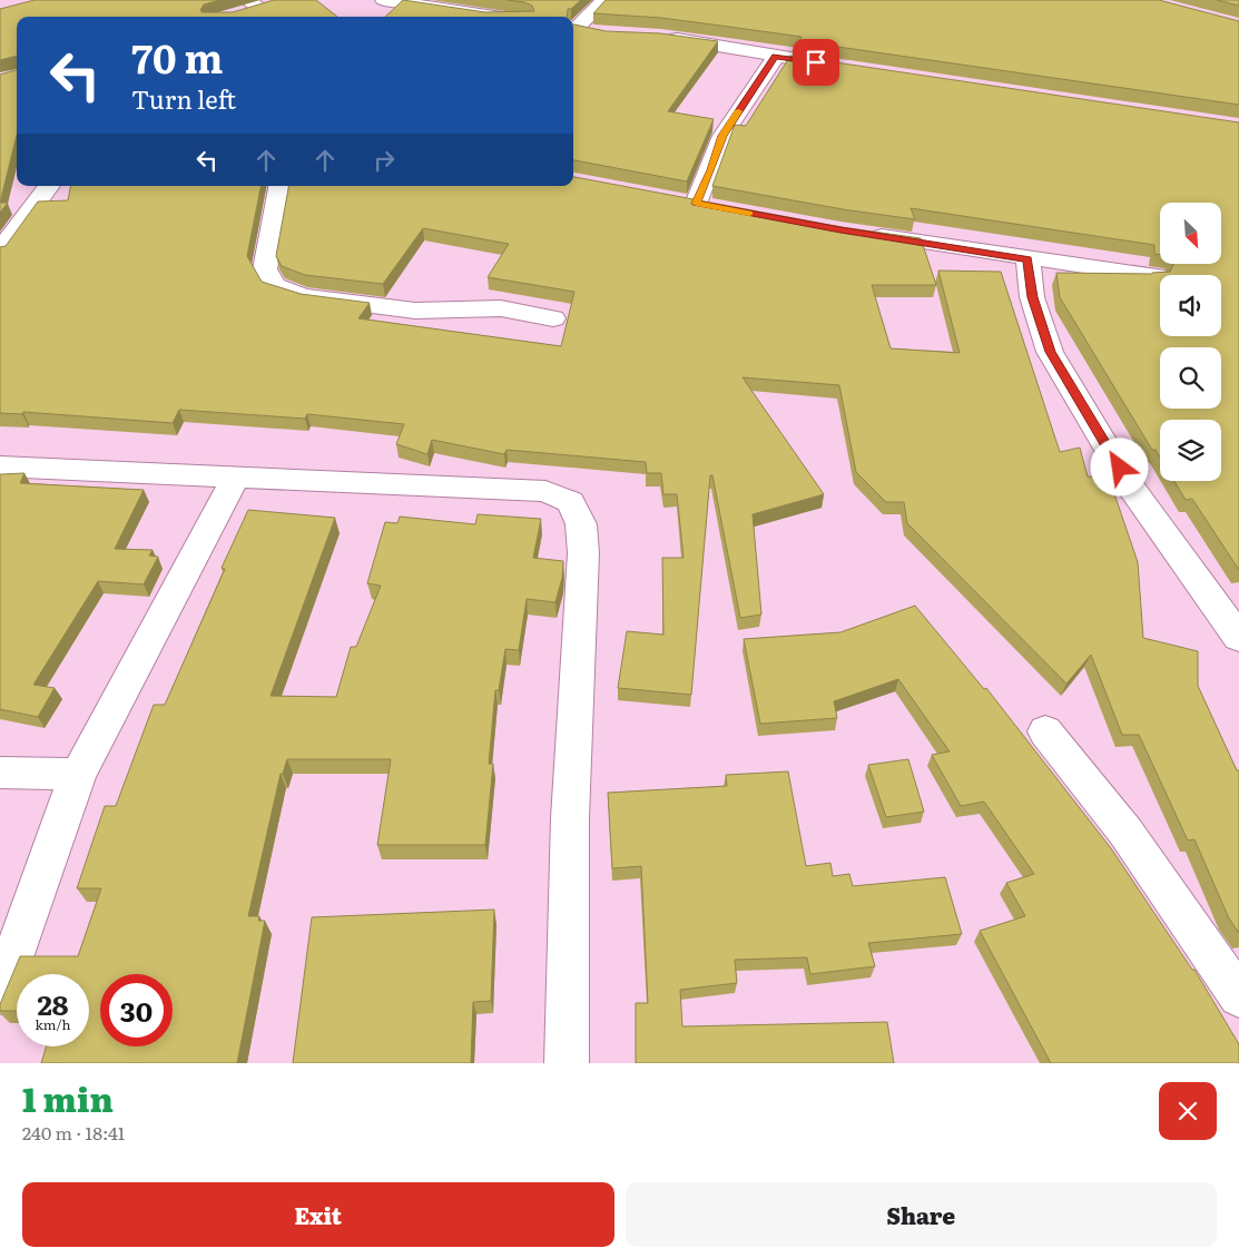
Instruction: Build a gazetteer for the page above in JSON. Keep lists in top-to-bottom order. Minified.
{"north":"bottom right","page":{"turn":["70 m","Turn left"],"speed":"28 km/h","limit":"30","heading":["1 min","240 m · 18:41"],"buttons":["Exit","Share"]}}
